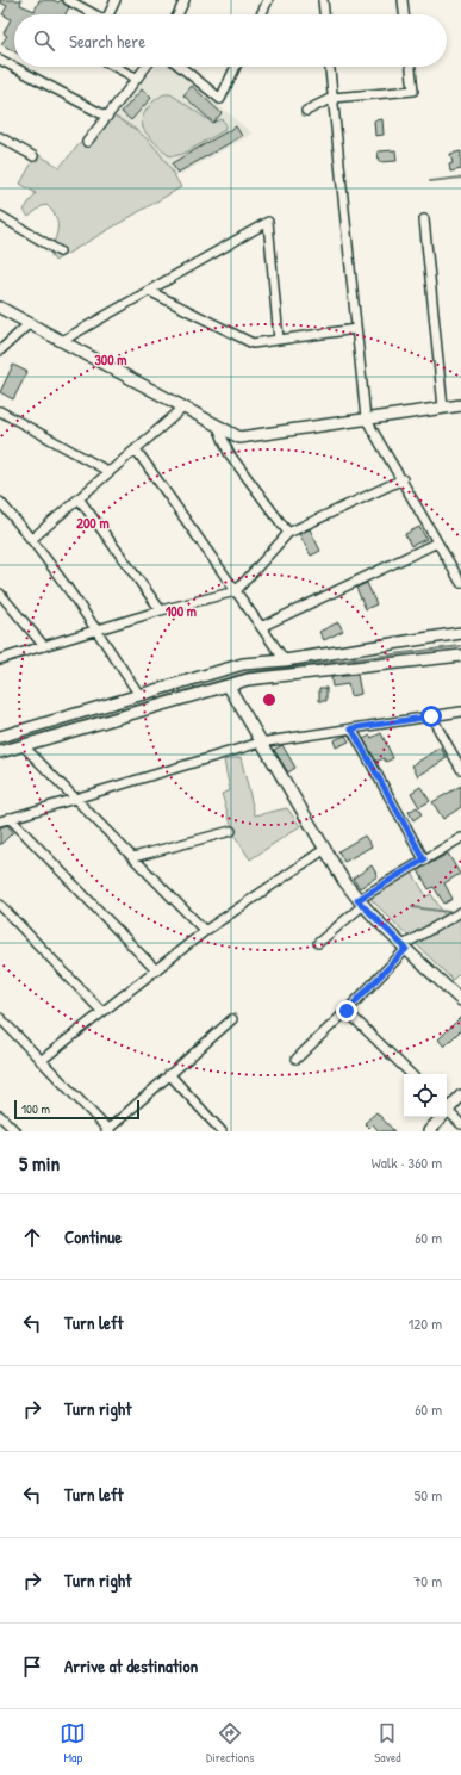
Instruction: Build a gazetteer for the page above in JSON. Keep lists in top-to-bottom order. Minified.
{"scale_bar":"100 m","page":{"search":"Search here","scale":"100 m","heading":["5 min","Walk · 360 m"],"list":[["Continue","60 m"],["Turn left","120 m"],["Turn right","60 m"],["Turn left","50 m"],["Turn right","70 m"],"Arrive at destination"],"nav":["Map","Directions","Saved"]},"rings":["300 m","200 m","100 m"]}
